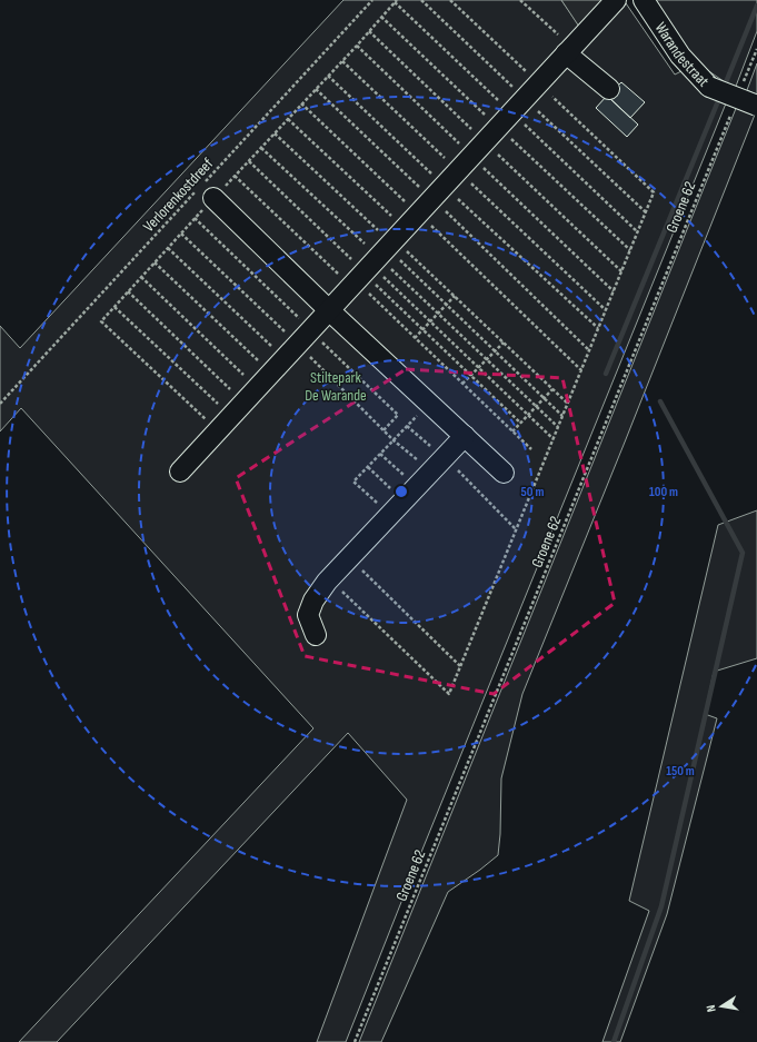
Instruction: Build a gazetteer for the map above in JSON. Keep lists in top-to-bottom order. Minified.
{"streets":{"street":["Warandestraat"],"path":["Verlorenkostdreef","Groene 62"]},"parks":["Stiltepark De Warande"],"north":"left","rings":["50 m","100 m","150 m"]}
